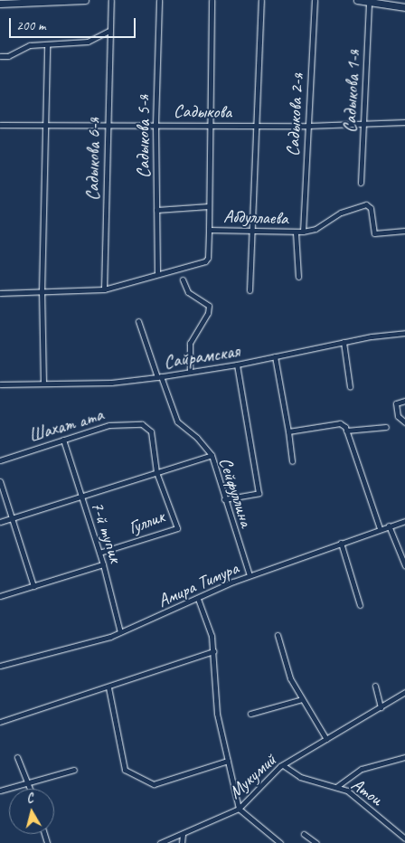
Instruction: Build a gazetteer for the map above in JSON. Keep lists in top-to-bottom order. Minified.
{"streets":{"street":["Садыкова 1-я","Садыкова","Садыкова 2-я","Садыкова 5-я","Садыкова 6-я","Абдуллаева","Сайрамская","Шахат ата","Сейфуллина","Гуллик","7-й тупик","Амира Тимура","Мукумий","Атои"]},"crossings":[["Садыкова 1-я","Садыкова"],["Садыкова","Садыкова 2-я"],["Садыкова","Садыкова 5-я"],["Садыкова","Садыкова 6-я"],["Садыкова 2-я","Абдуллаева"],["Садыкова 5-я","Абдуллаева"],["Садыкова 6-я","Абдуллаева"],["Сайрамская","Сейфуллина"],["Шахат ата","Гуллик"],["Шахат ата","7-й тупик"],["Сейфуллина","Амира Тимура"],["Гуллик","7-й тупик"],["7-й тупик","Амира Тимура"],["Мукумий","Атои"]],"scale_bar":"200 m","north":"top"}
